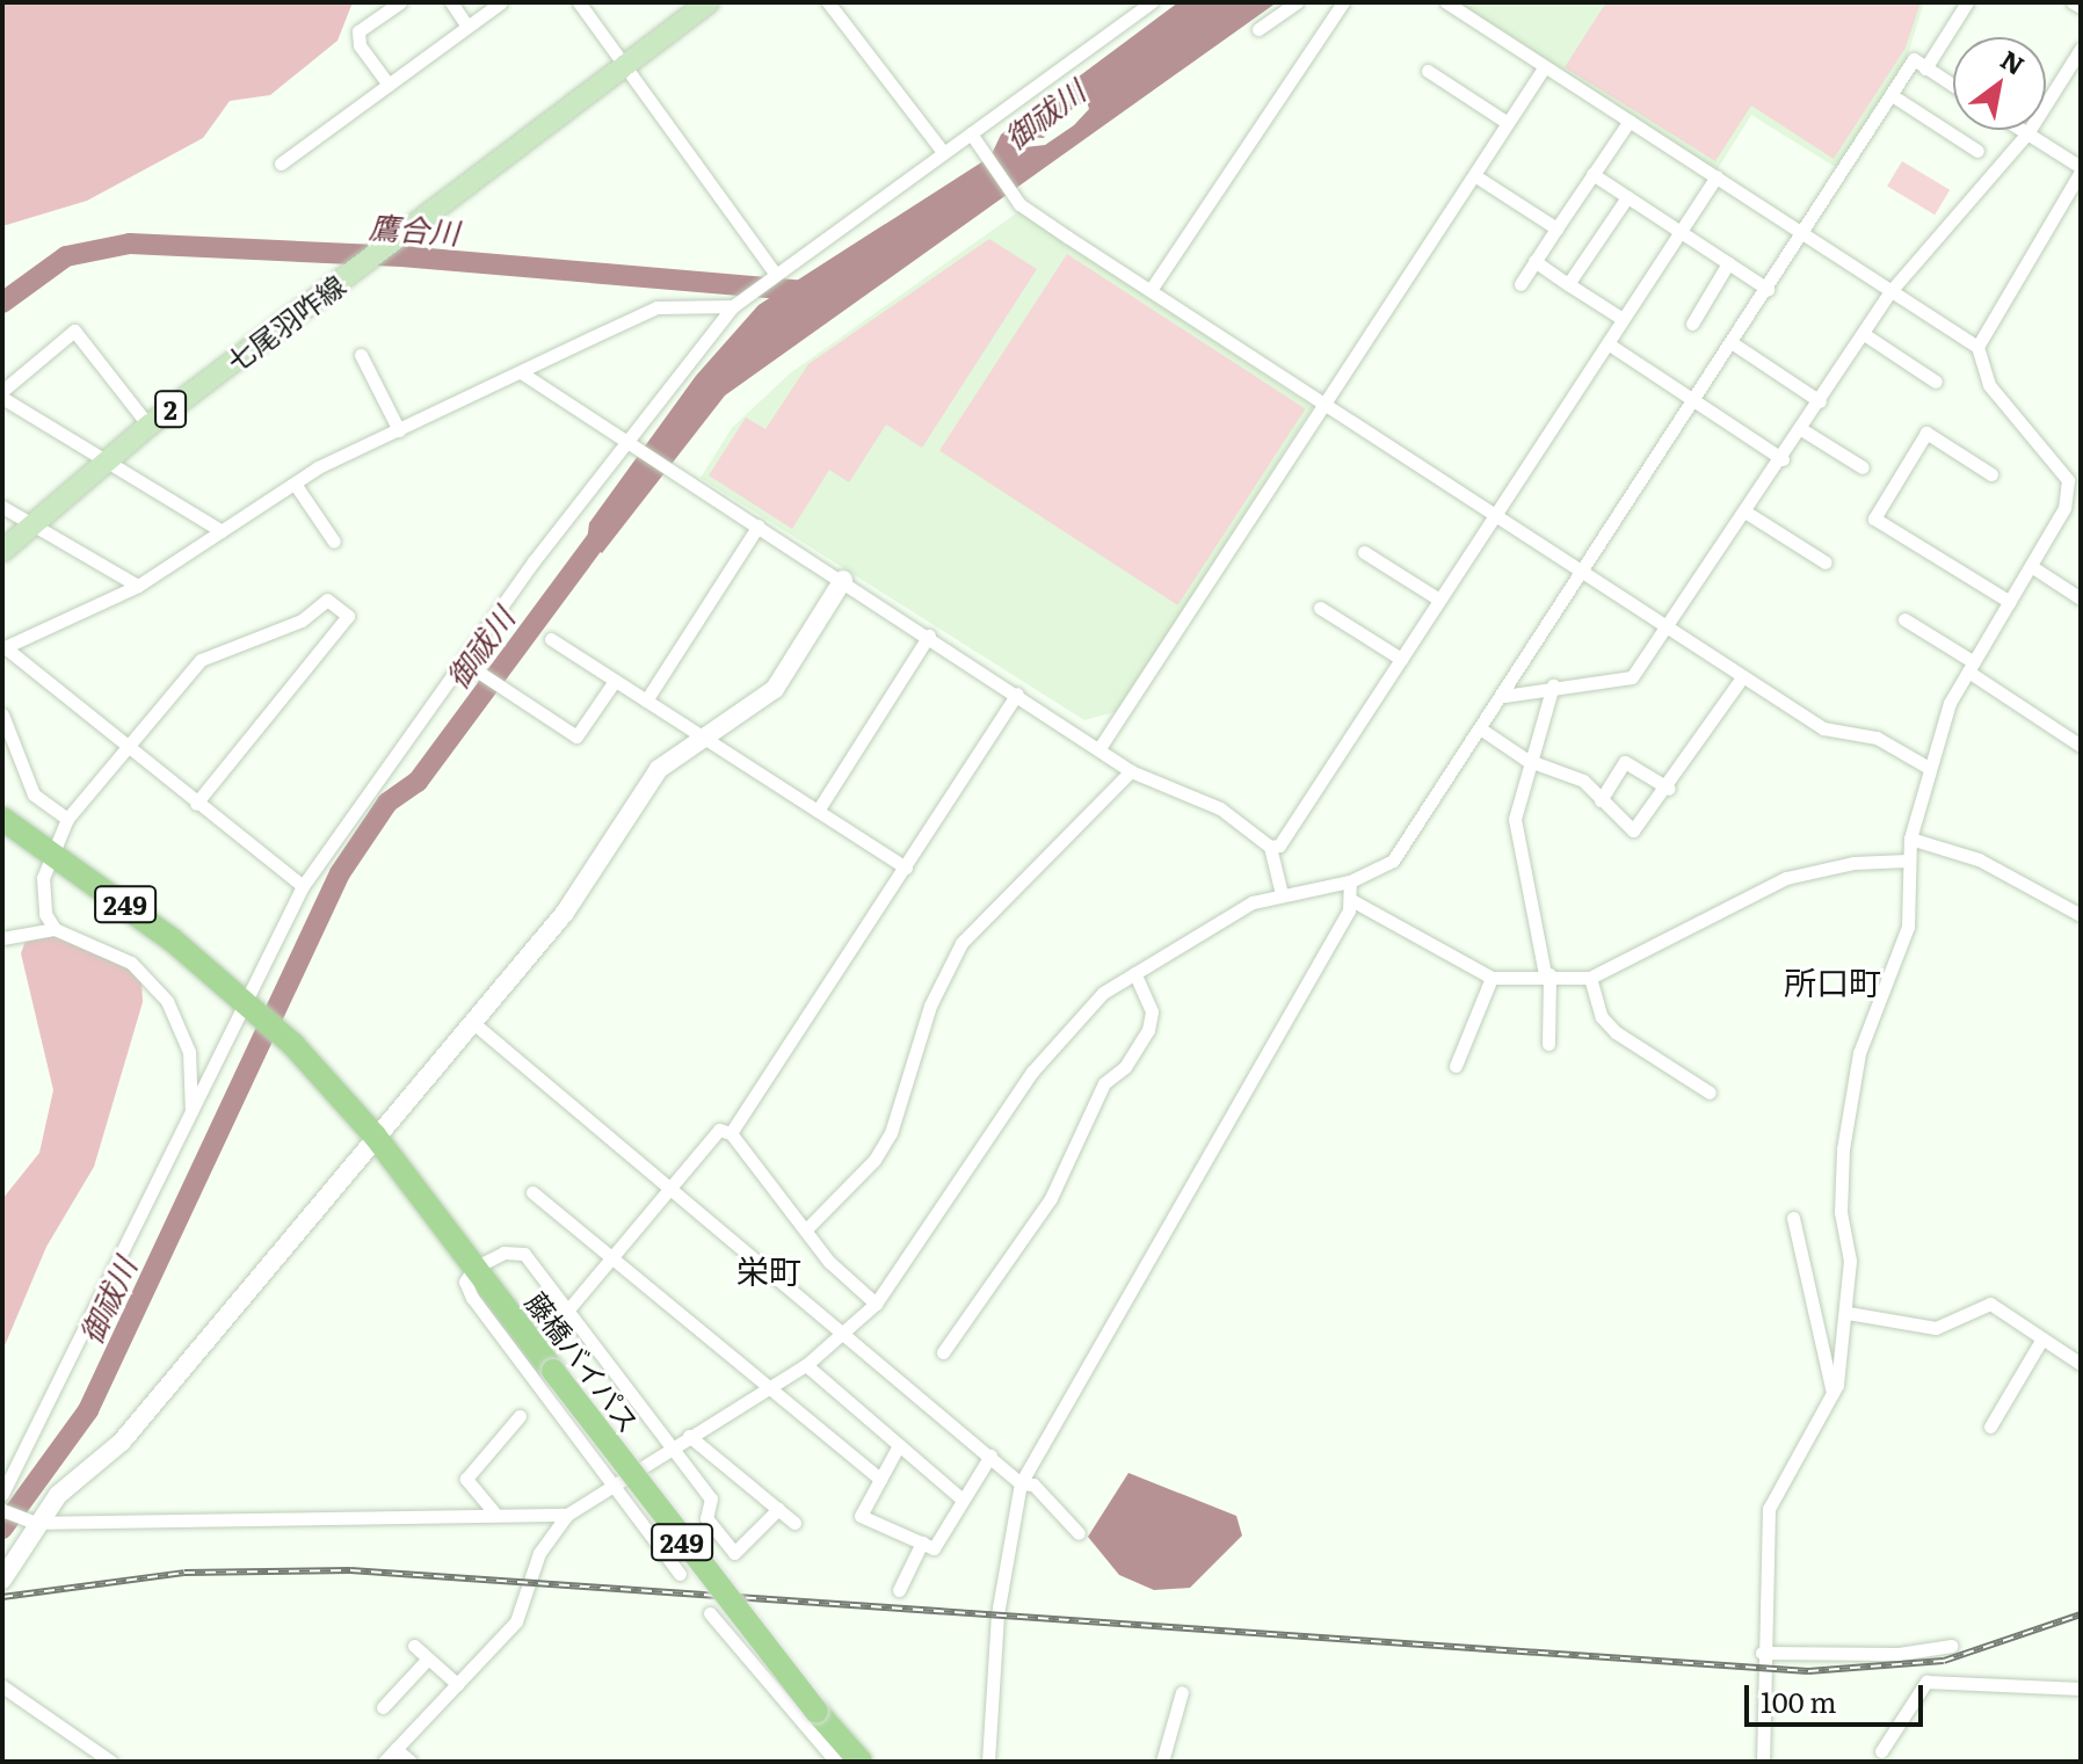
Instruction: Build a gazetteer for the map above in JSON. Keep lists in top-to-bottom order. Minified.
{"streets":{"highway":["249","藤橋バイパス"],"main road":["七尾羽咋線","2"]},"districts":["所口町","栄町"],"water":["御祓川","鷹合川"],"scale_bar":"100 m","north":"top right"}
